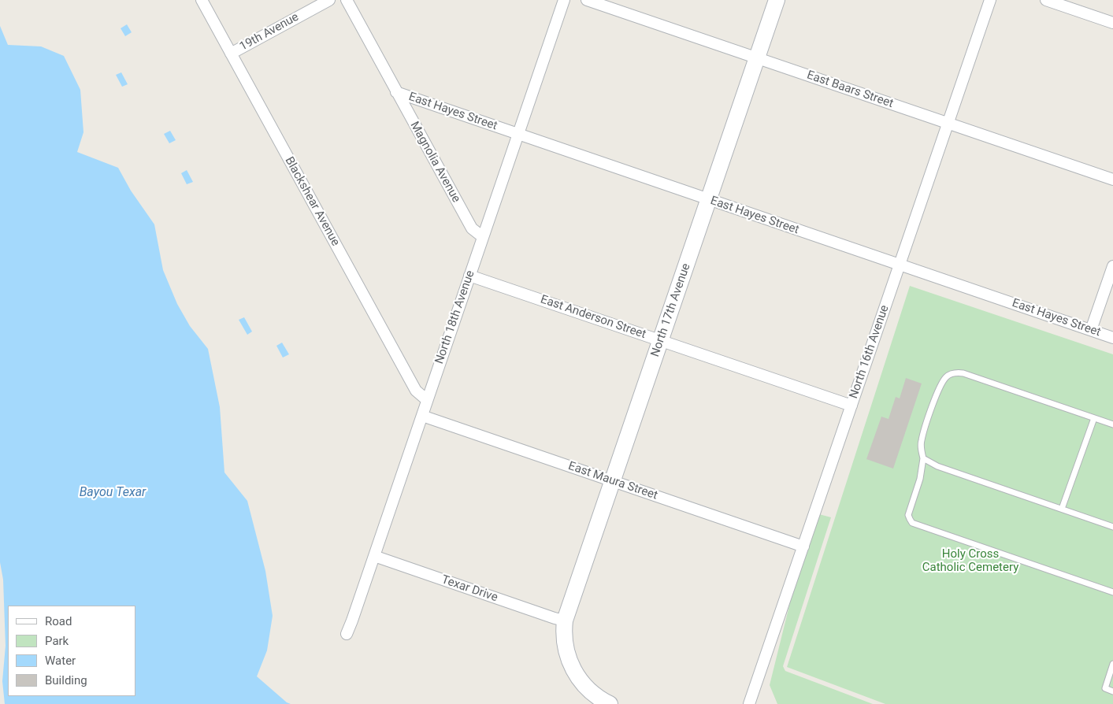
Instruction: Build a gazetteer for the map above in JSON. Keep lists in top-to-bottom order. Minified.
{"streets":{"street":["19th Avenue","East Baars Street","East Hayes Street","Magnolia Avenue","Blackshear Avenue","North 17th Avenue","North 18th Avenue","East Anderson Street","North 16th Avenue","East Maura Street","Texar Drive"]},"crossings":[["19th Avenue","Blackshear Avenue"],["East Baars Street","North 17th Avenue"],["East Baars Street","North 16th Avenue"],["East Hayes Street","Magnolia Avenue"],["East Hayes Street","North 17th Avenue"],["East Hayes Street","North 18th Avenue"],["East Hayes Street","North 16th Avenue"],["Magnolia Avenue","North 18th Avenue"],["Blackshear Avenue","North 18th Avenue"],["North 17th Avenue","East Anderson Street"],["North 17th Avenue","East Maura Street"],["North 17th Avenue","Texar Drive"],["North 18th Avenue","East Anderson Street"],["North 18th Avenue","East Maura Street"],["North 18th Avenue","Texar Drive"],["East Anderson Street","North 16th Avenue"],["North 16th Avenue","East Maura Street"]],"water":["Bayou Texar"],"parks":["Holy Cross Catholic Cemetery"],"legend":["Road","Park","Water","Building"]}
